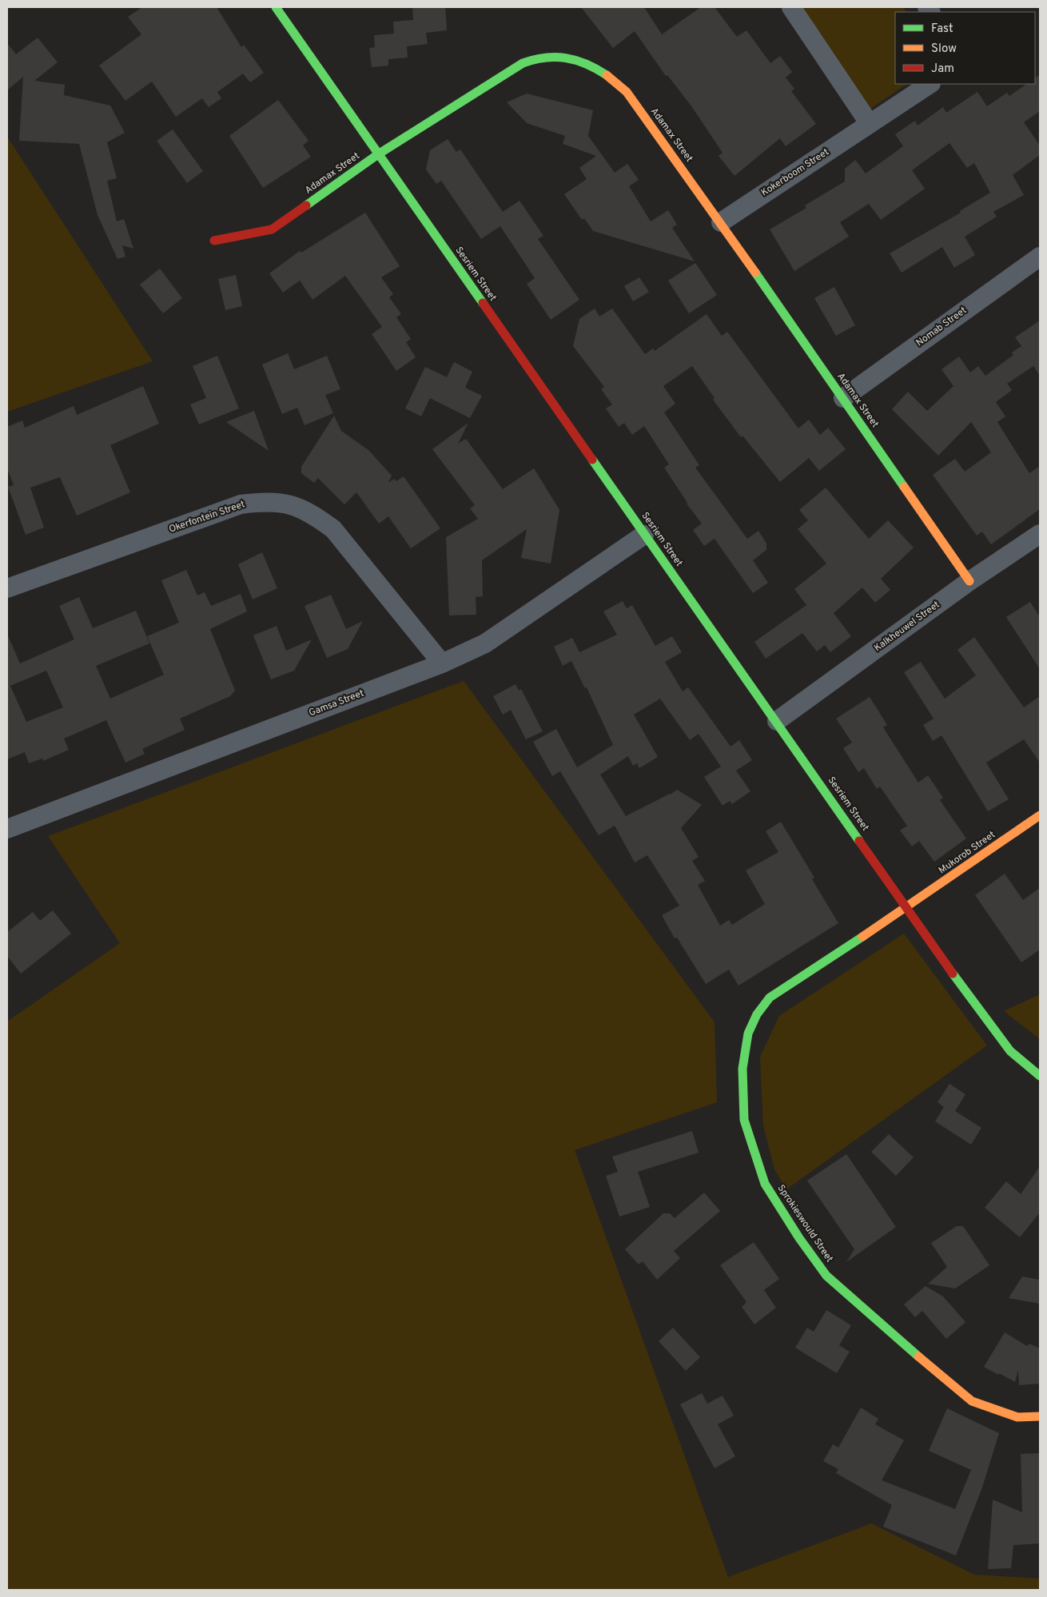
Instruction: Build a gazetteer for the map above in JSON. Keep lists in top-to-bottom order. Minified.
{"streets":{"street":["Adamax Street","Kokerboom Street","Sesriem Street","Nomab Street","Okerfontein Street","Kalkheuwel Street","Gamsa Street","Mukorob Street","Sprokieswould Street"]},"crossings":[["Adamax Street","Kokerboom Street"],["Adamax Street","Sesriem Street"],["Adamax Street","Nomab Street"],["Adamax Street","Kalkheuwel Street"],["Sesriem Street","Kalkheuwel Street"],["Sesriem Street","Gamsa Street"],["Sesriem Street","Mukorob Street"],["Sesriem Street","Sprokieswould Street"],["Okerfontein Street","Gamsa Street"],["Mukorob Street","Sprokieswould Street"]],"legend":["Fast","Slow","Jam"]}
